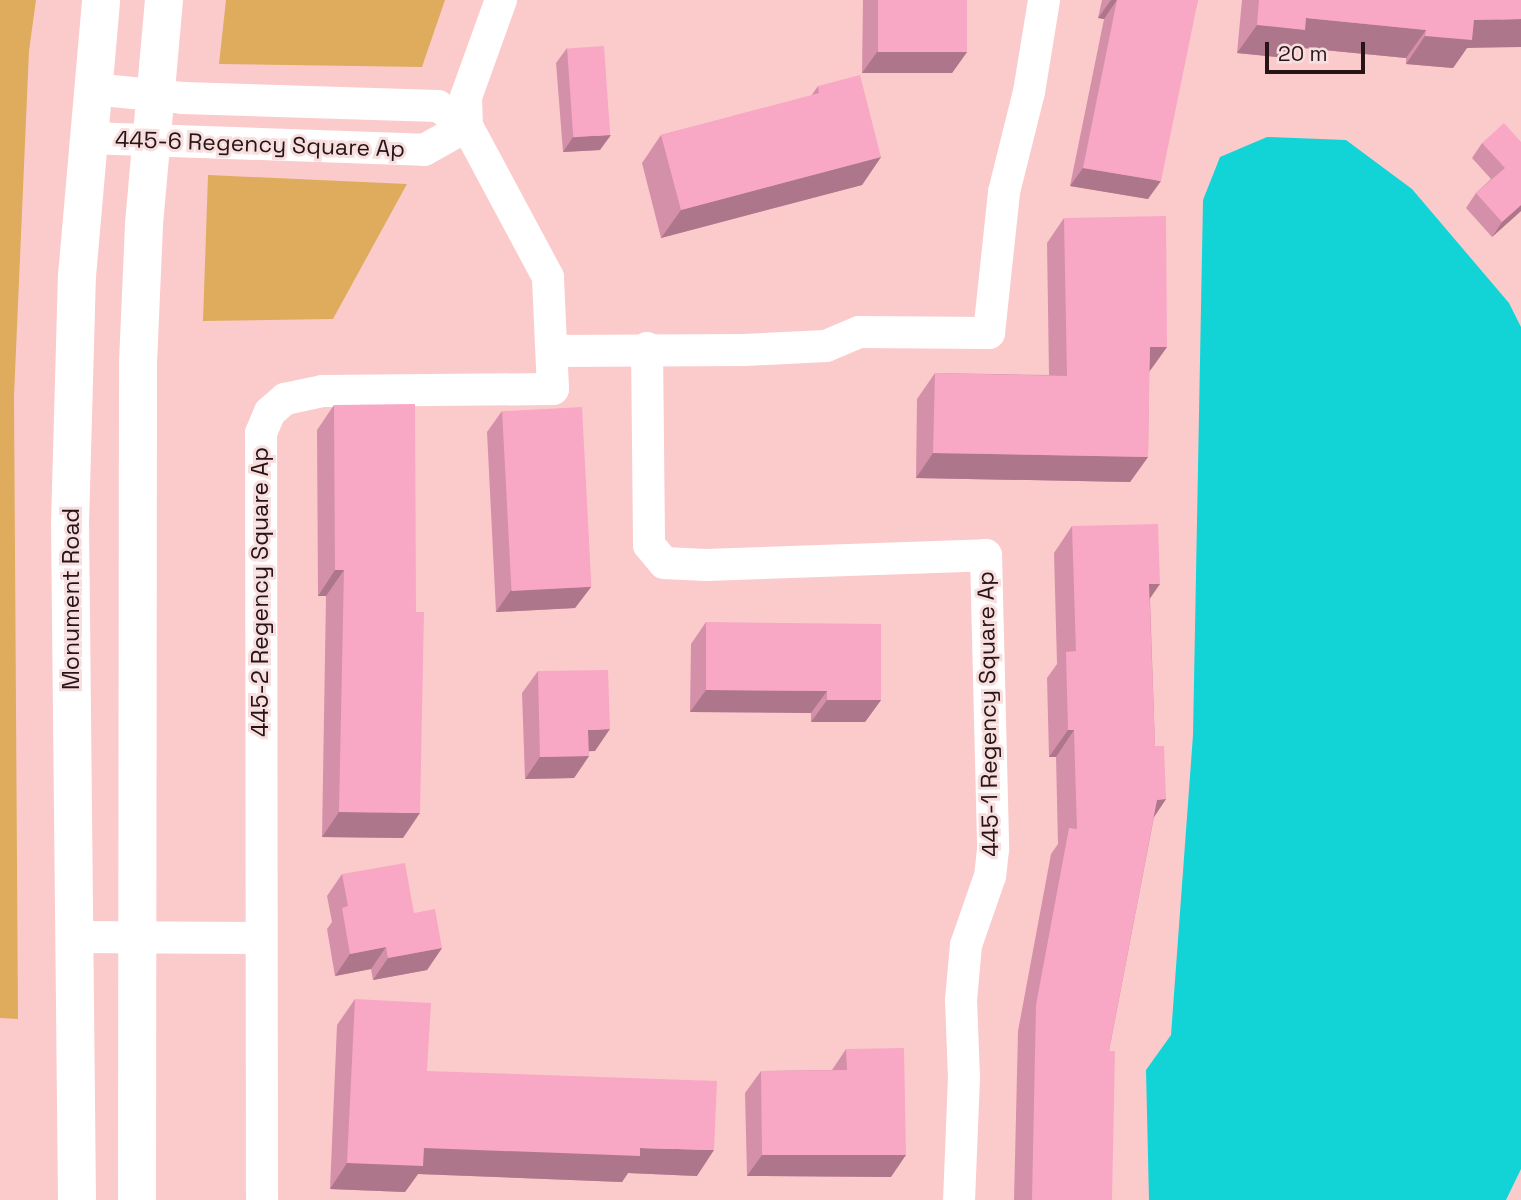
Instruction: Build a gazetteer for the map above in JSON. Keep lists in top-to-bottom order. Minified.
{"streets":{"main road":["Monument Road"],"street":["445-6 Regency Square Ap","445-2 Regency Square Ap","445-1 Regency Square Ap"]},"crossings":[["445-6 Regency Square Ap","Monument Road"]],"scale_bar":"20 m"}
